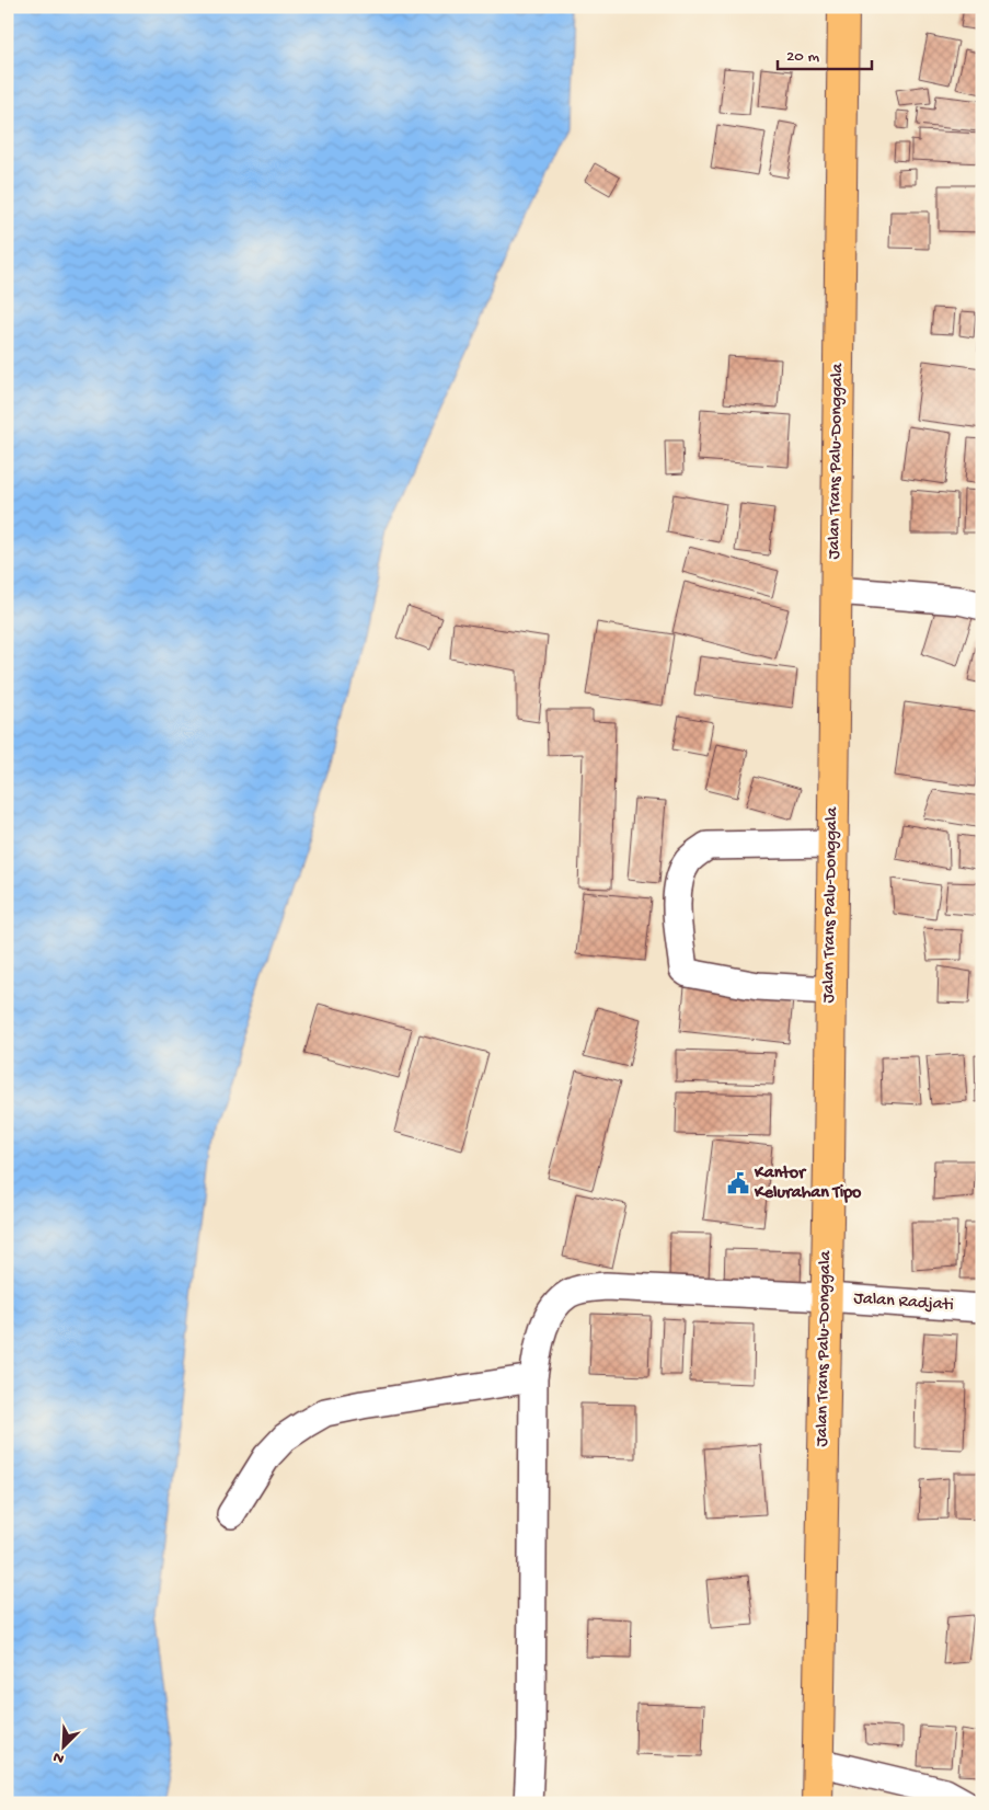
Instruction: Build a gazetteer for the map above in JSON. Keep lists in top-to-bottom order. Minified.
{"streets":{"highway":["Jalan Trans Palu-Donggala"],"street":["Jalan Radjati"]},"crossings":[["Jalan Trans Palu-Donggala","Jalan Radjati"]],"places":{"public building":["Kantor Kelurahan Tipo"]},"scale_bar":"20 m","north":"bottom left"}
